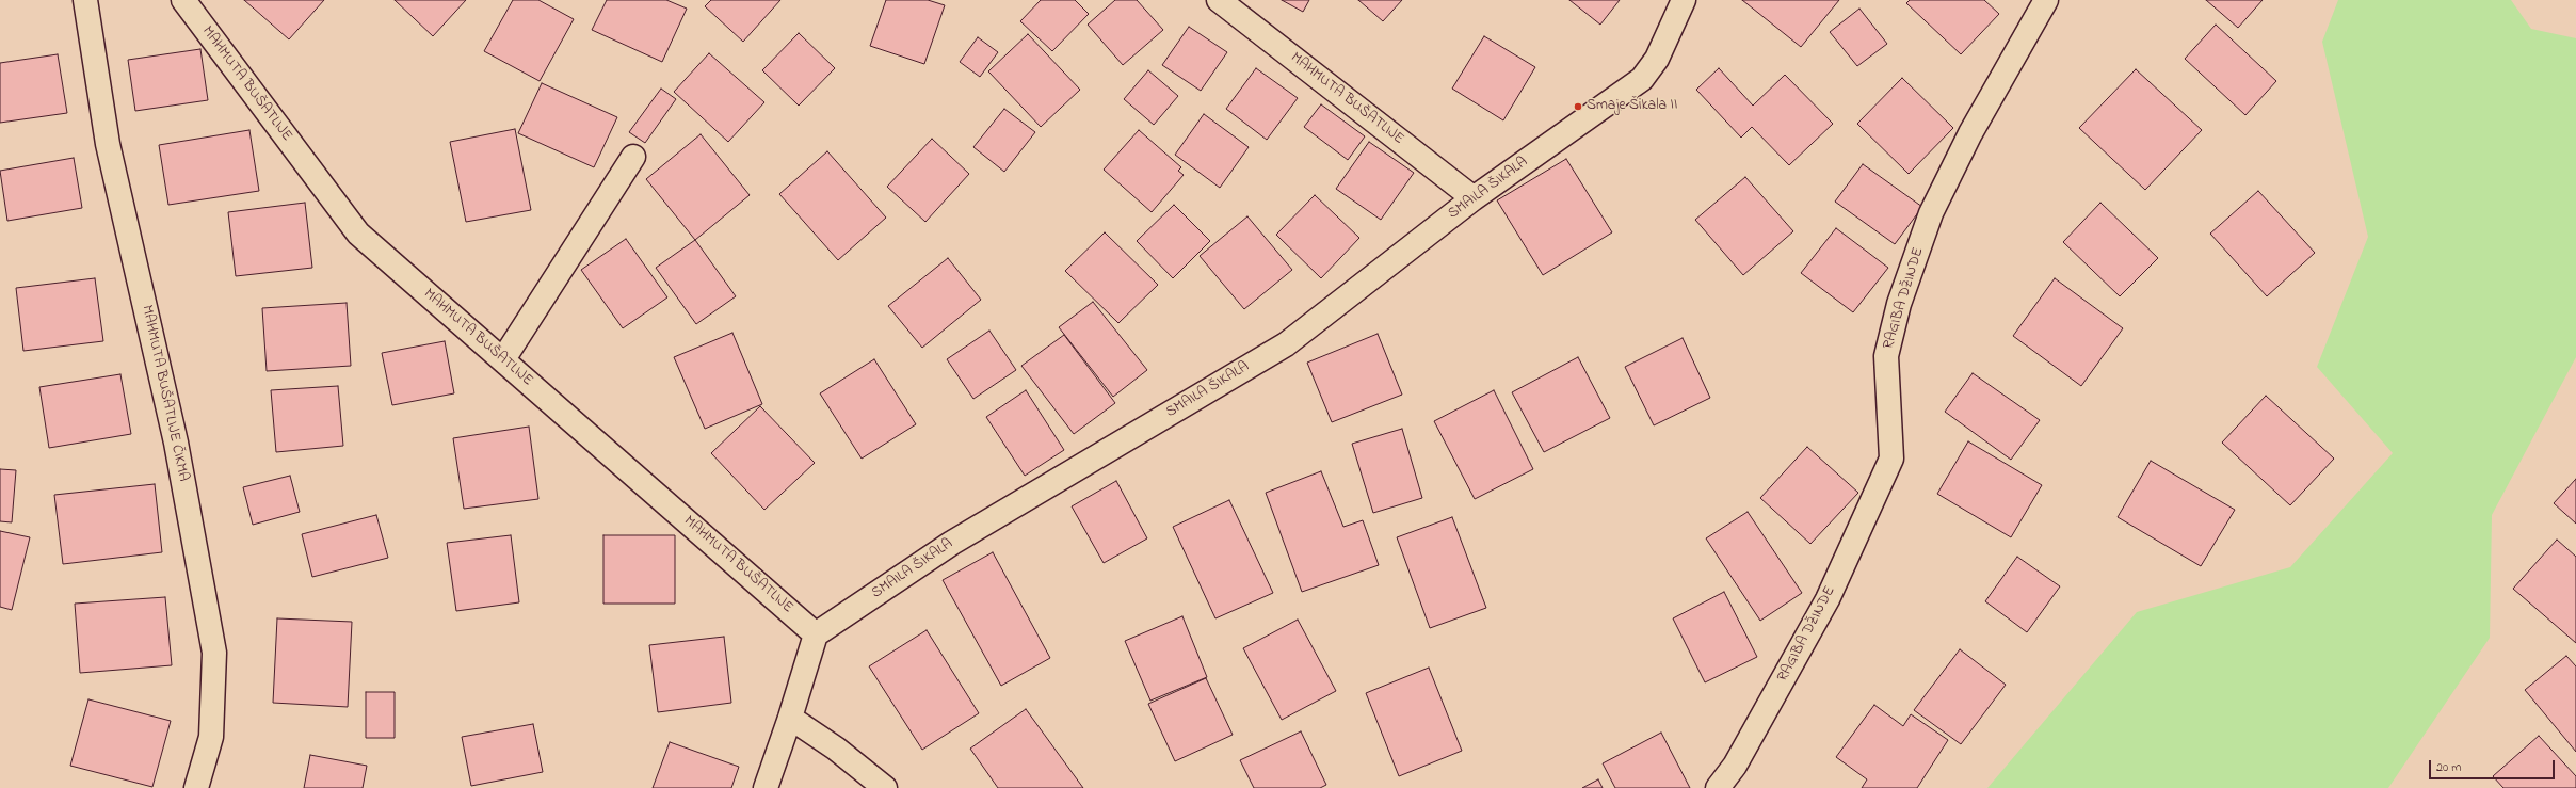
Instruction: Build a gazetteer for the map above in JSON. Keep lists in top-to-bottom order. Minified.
{"streets":{"street":["MAHMUTA BUŠATLIJE","SMAILA ŠIKALA","RAGIBA DŽINDE","MAHMUTA BUŠATLIJE ČIKMA"]},"crossings":[["MAHMUTA BUŠATLIJE","SMAILA ŠIKALA"]],"places":["Smaje Šikala II"],"scale_bar":"20 m"}
